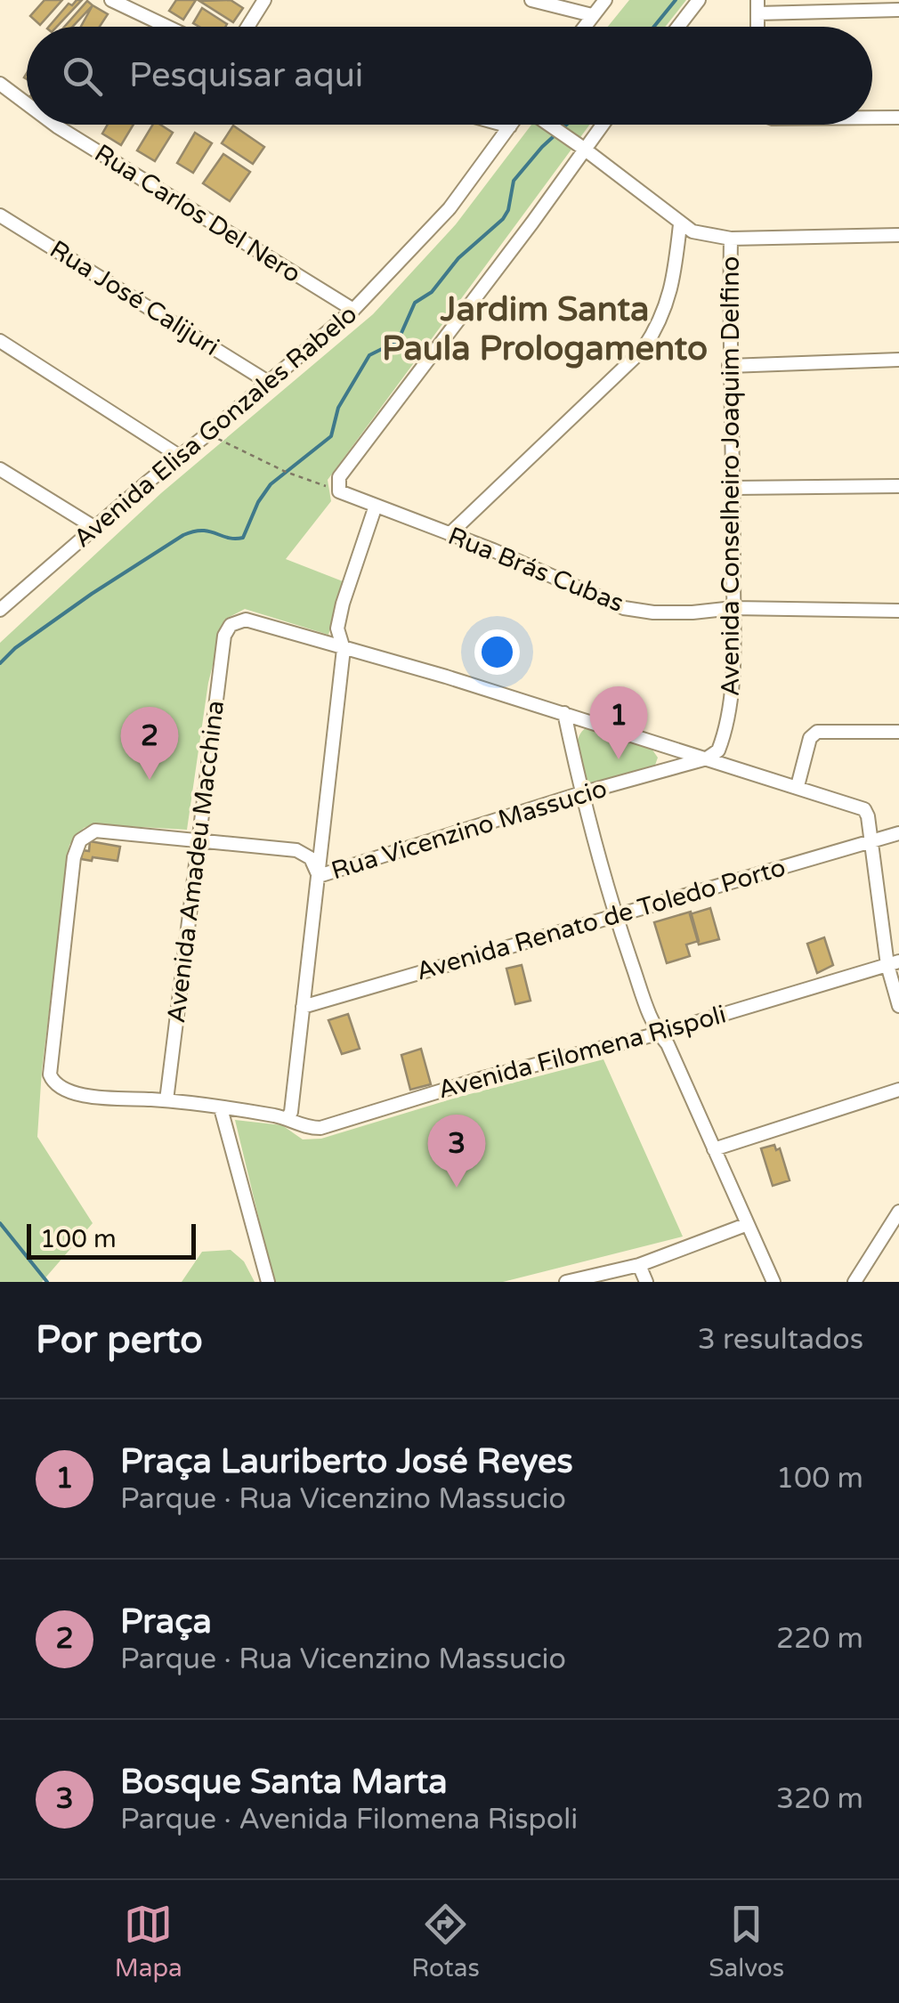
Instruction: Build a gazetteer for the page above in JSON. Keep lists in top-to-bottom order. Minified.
{"streets":{"street":["Rua Carlos Del Nero","Rua José Calijuri","Avenida Elisa Gonzales Rabelo","Avenida Conselheiro Joaquim Delfino","Rua Brás Cubas","Rua Vicenzino Massucio","Avenida Amadeu Macchina","Avenida Renato de Toledo Porto","Avenida Filomena Rispoli"]},"crossings":[["Rua Carlos Del Nero","Avenida Elisa Gonzales Rabelo"],["Rua José Calijuri","Avenida Elisa Gonzales Rabelo"],["Avenida Conselheiro Joaquim Delfino","Rua Brás Cubas"],["Avenida Conselheiro Joaquim Delfino","Rua Vicenzino Massucio"],["Rua Vicenzino Massucio","Avenida Amadeu Macchina"],["Rua Vicenzino Massucio","Avenida Filomena Rispoli"],["Avenida Amadeu Macchina","Avenida Filomena Rispoli"]],"districts":["Jardim Santa Paula Prologamento"],"scale_bar":"100 m","page":{"search":"Pesquisar aqui","pins":["1","2","3"],"scale":"100 m","heading":["Por perto","3 resultados"],"list":[{"mark":"1","name":"Praça Lauriberto José Reyes","note":"Parque · Rua Vicenzino Massucio","value":"100 m"},{"mark":"2","name":"Praça","note":"Parque · Rua Vicenzino Massucio","value":"220 m"},{"mark":"3","name":"Bosque Santa Marta","note":"Parque · Avenida Filomena Rispoli","value":"320 m"}],"nav":["Mapa","Rotas","Salvos"]}}
